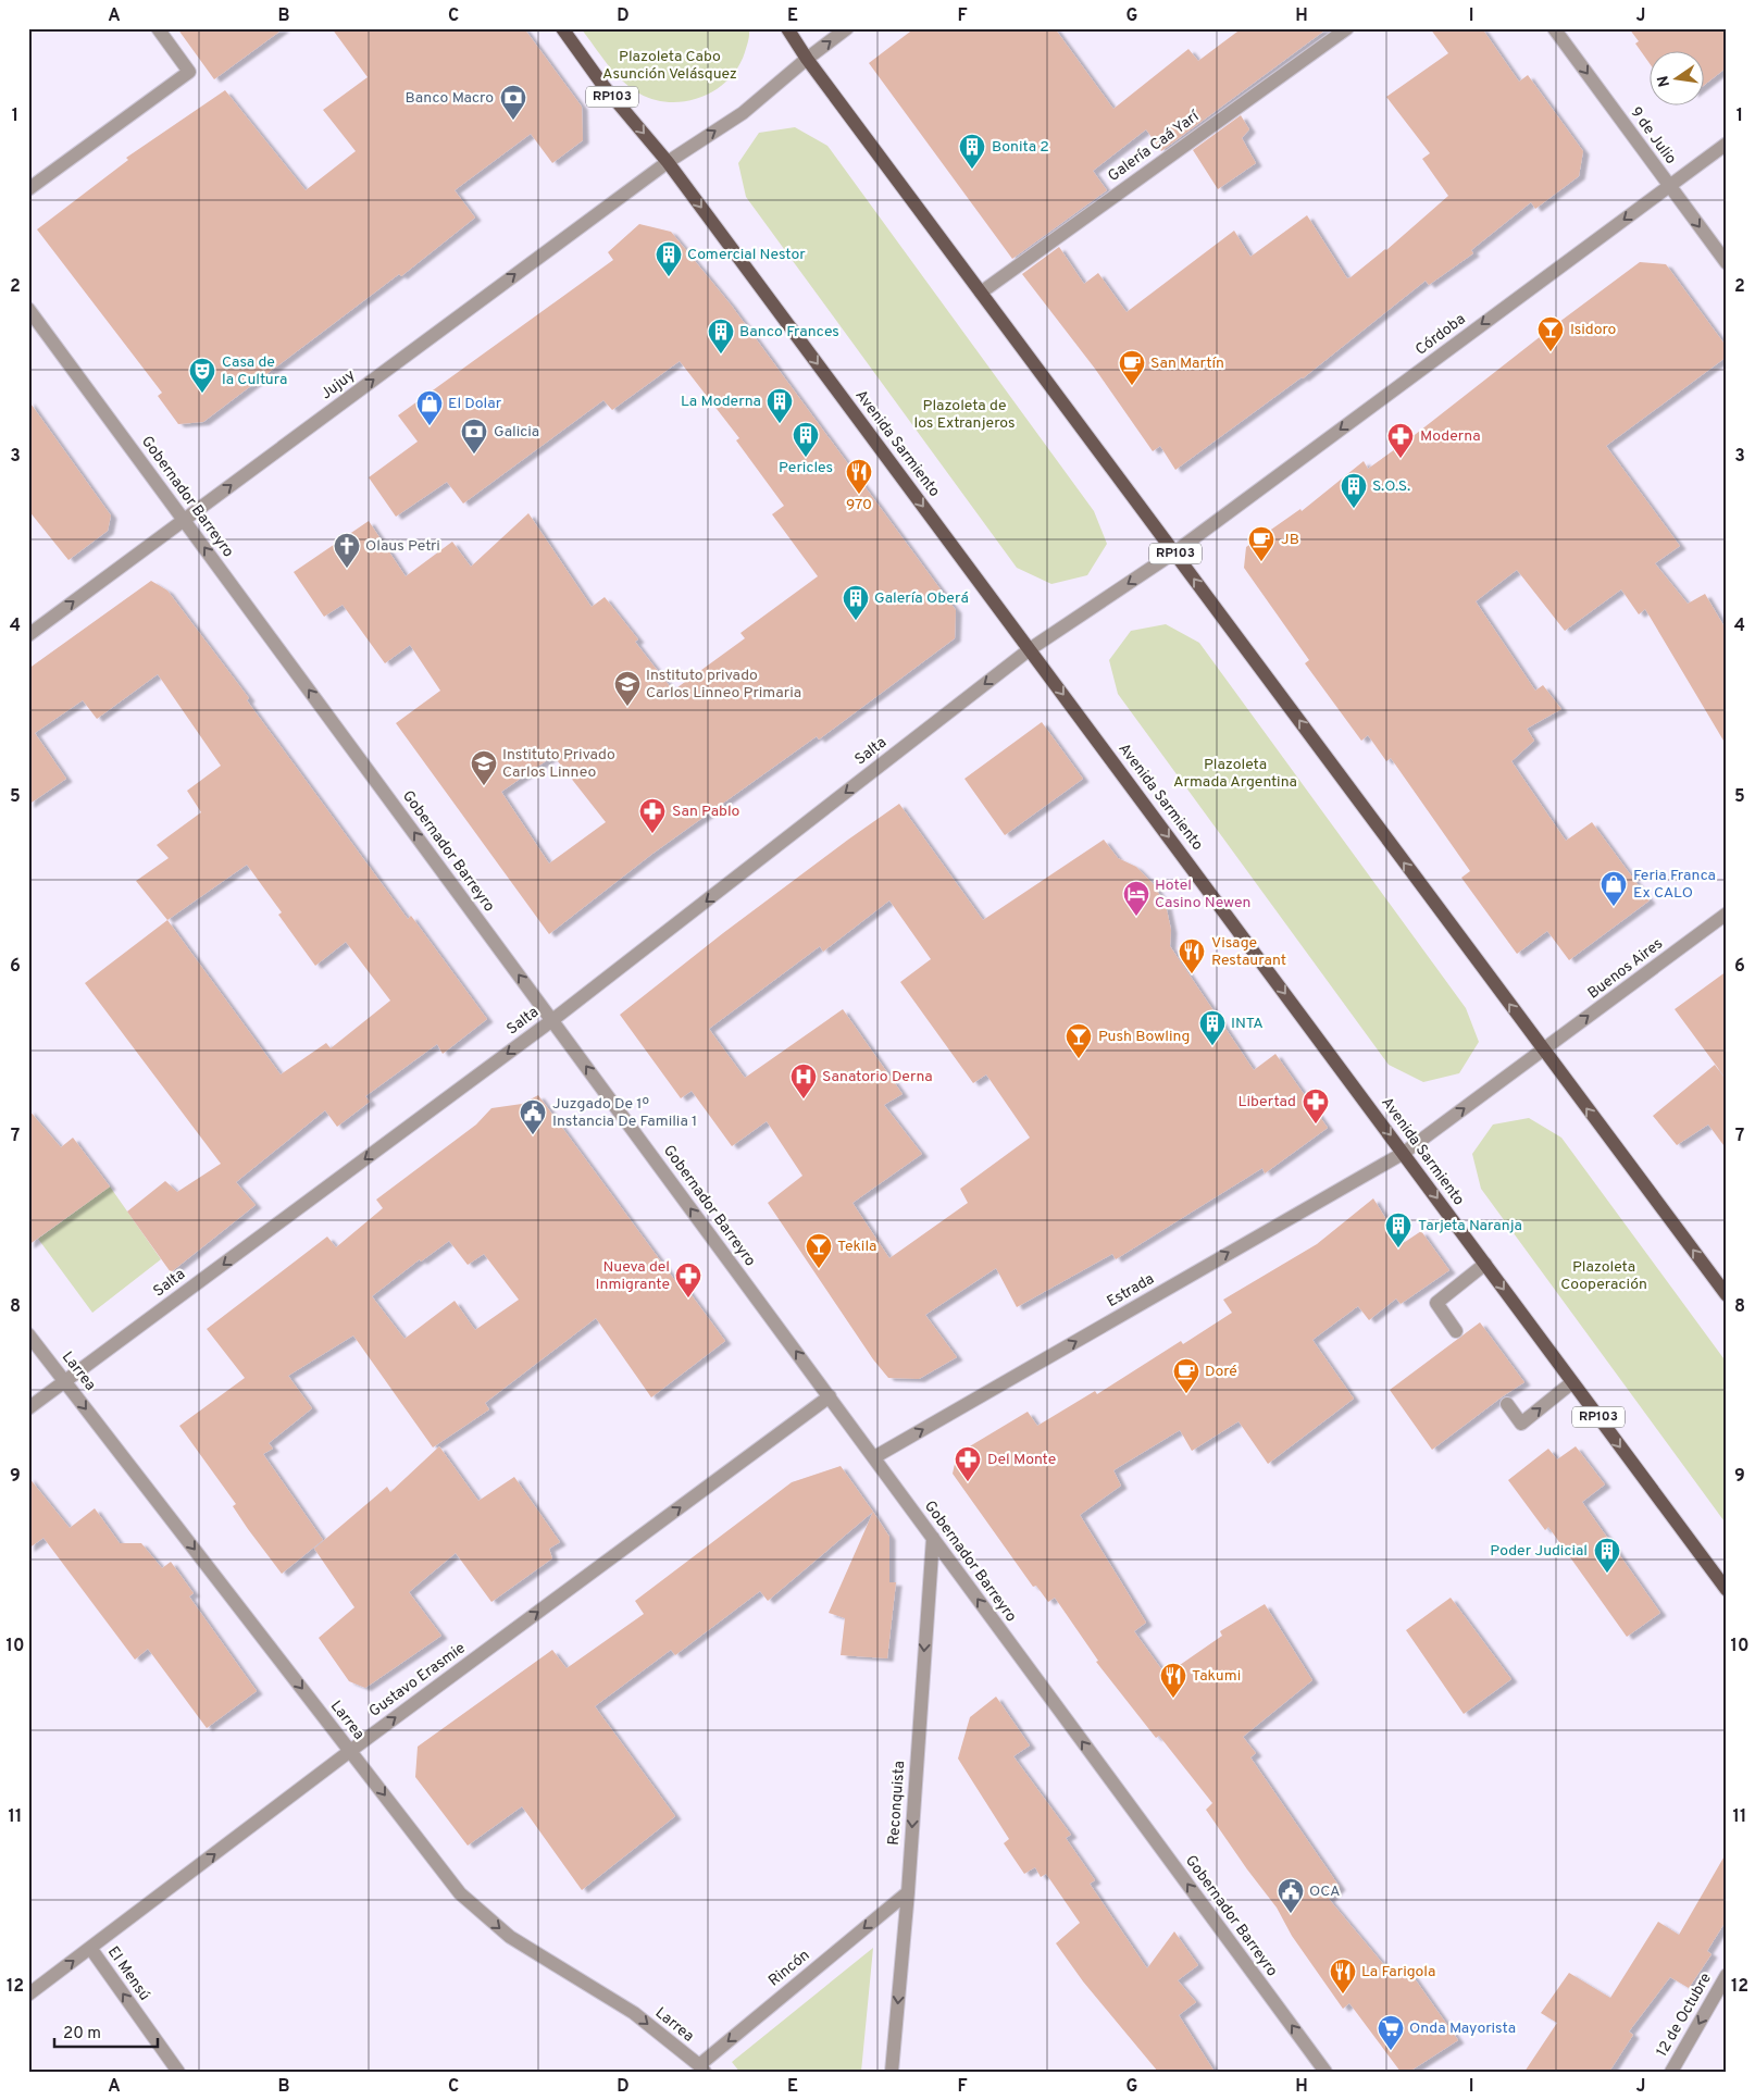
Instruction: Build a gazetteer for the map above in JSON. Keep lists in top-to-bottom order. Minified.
{"streets":{"main road":["RP103","Avenida Sarmiento"],"street":["9 de Julio","Galería Caá Yarí","Córdoba","Jujuy","Gobernador Barreyro","Salta","Buenos Aires","Estrada","Larrea","Gustavo Erasmie","Reconquista","Rincón","El Mensú","12 de Octubre"]},"crossings":[["RP103","Galería Caá Yarí"],["RP103","Córdoba"],["RP103","Jujuy"],["RP103","Buenos Aires"],["9 de Julio","Córdoba"],["Córdoba","Avenida Sarmiento"],["Córdoba","Salta"],["Jujuy","Avenida Sarmiento"],["Jujuy","Gobernador Barreyro"],["Avenida Sarmiento","Salta"],["Avenida Sarmiento","Buenos Aires"],["Avenida Sarmiento","Estrada"],["Gobernador Barreyro","Salta"],["Gobernador Barreyro","Estrada"],["Gobernador Barreyro","Gustavo Erasmie"],["Gobernador Barreyro","Reconquista"],["Salta","Larrea"],["Buenos Aires","Estrada"],["Larrea","Gustavo Erasmie"],["Larrea","Rincón"],["Gustavo Erasmie","El Mensú"],["Reconquista","Rincón"]],"one_way":["9 de Julio","Córdoba","Jujuy","Avenida Sarmiento","Gobernador Barreyro","Salta","Buenos Aires","Estrada","Larrea","Gustavo Erasmie","Reconquista","Rincón","El Mensú","12 de Octubre"],"parks":["Plazoleta Cabo Asunción Velásquez","Plazoleta de los Extranjeros","Plazoleta Armada Argentina","Plazoleta Cooperación"],"places":{"bank":["Banco Macro","Galicia"],"building":["Bonita 2","Comercial Nestor","Banco Frances","La Moderna","Pericles","S.O.S.","Galería Oberá","INTA","Tarjeta Naranja","Poder Judicial"],"bar":["Isidoro","Push Bowling","Tekila"],"cafe":["San Martín","JB","Doré"],"theatre":["Casa de la Cultura"],"shop":["El Dolar","Feria Franca Ex CALO"],"pharmacy":["Moderna","San Pablo","Libertad","Nueva del Inmigrante","Del Monte"],"restaurant":["970","Visage Restaurant","Takumi","La Farigola"],"church":["Olaus Petri"],"school or university":["Instituto privado Carlos Linneo Primaria","Instituto Privado Carlos Linneo"],"hotel":["Hotel Casino Newen"],"hospital":["Sanatorio Derna"],"public building":["Juzgado De 1º Instancia De Familia 1","OCA"],"supermarket":["Onda Mayorista"]},"scale_bar":"20 m","north":"left","grid":{"columns":["A","B","C","D","E","F","G","H","I","J"],"rows":["1","2","3","4","5","6","7","8","9","10","11","12"]}}
